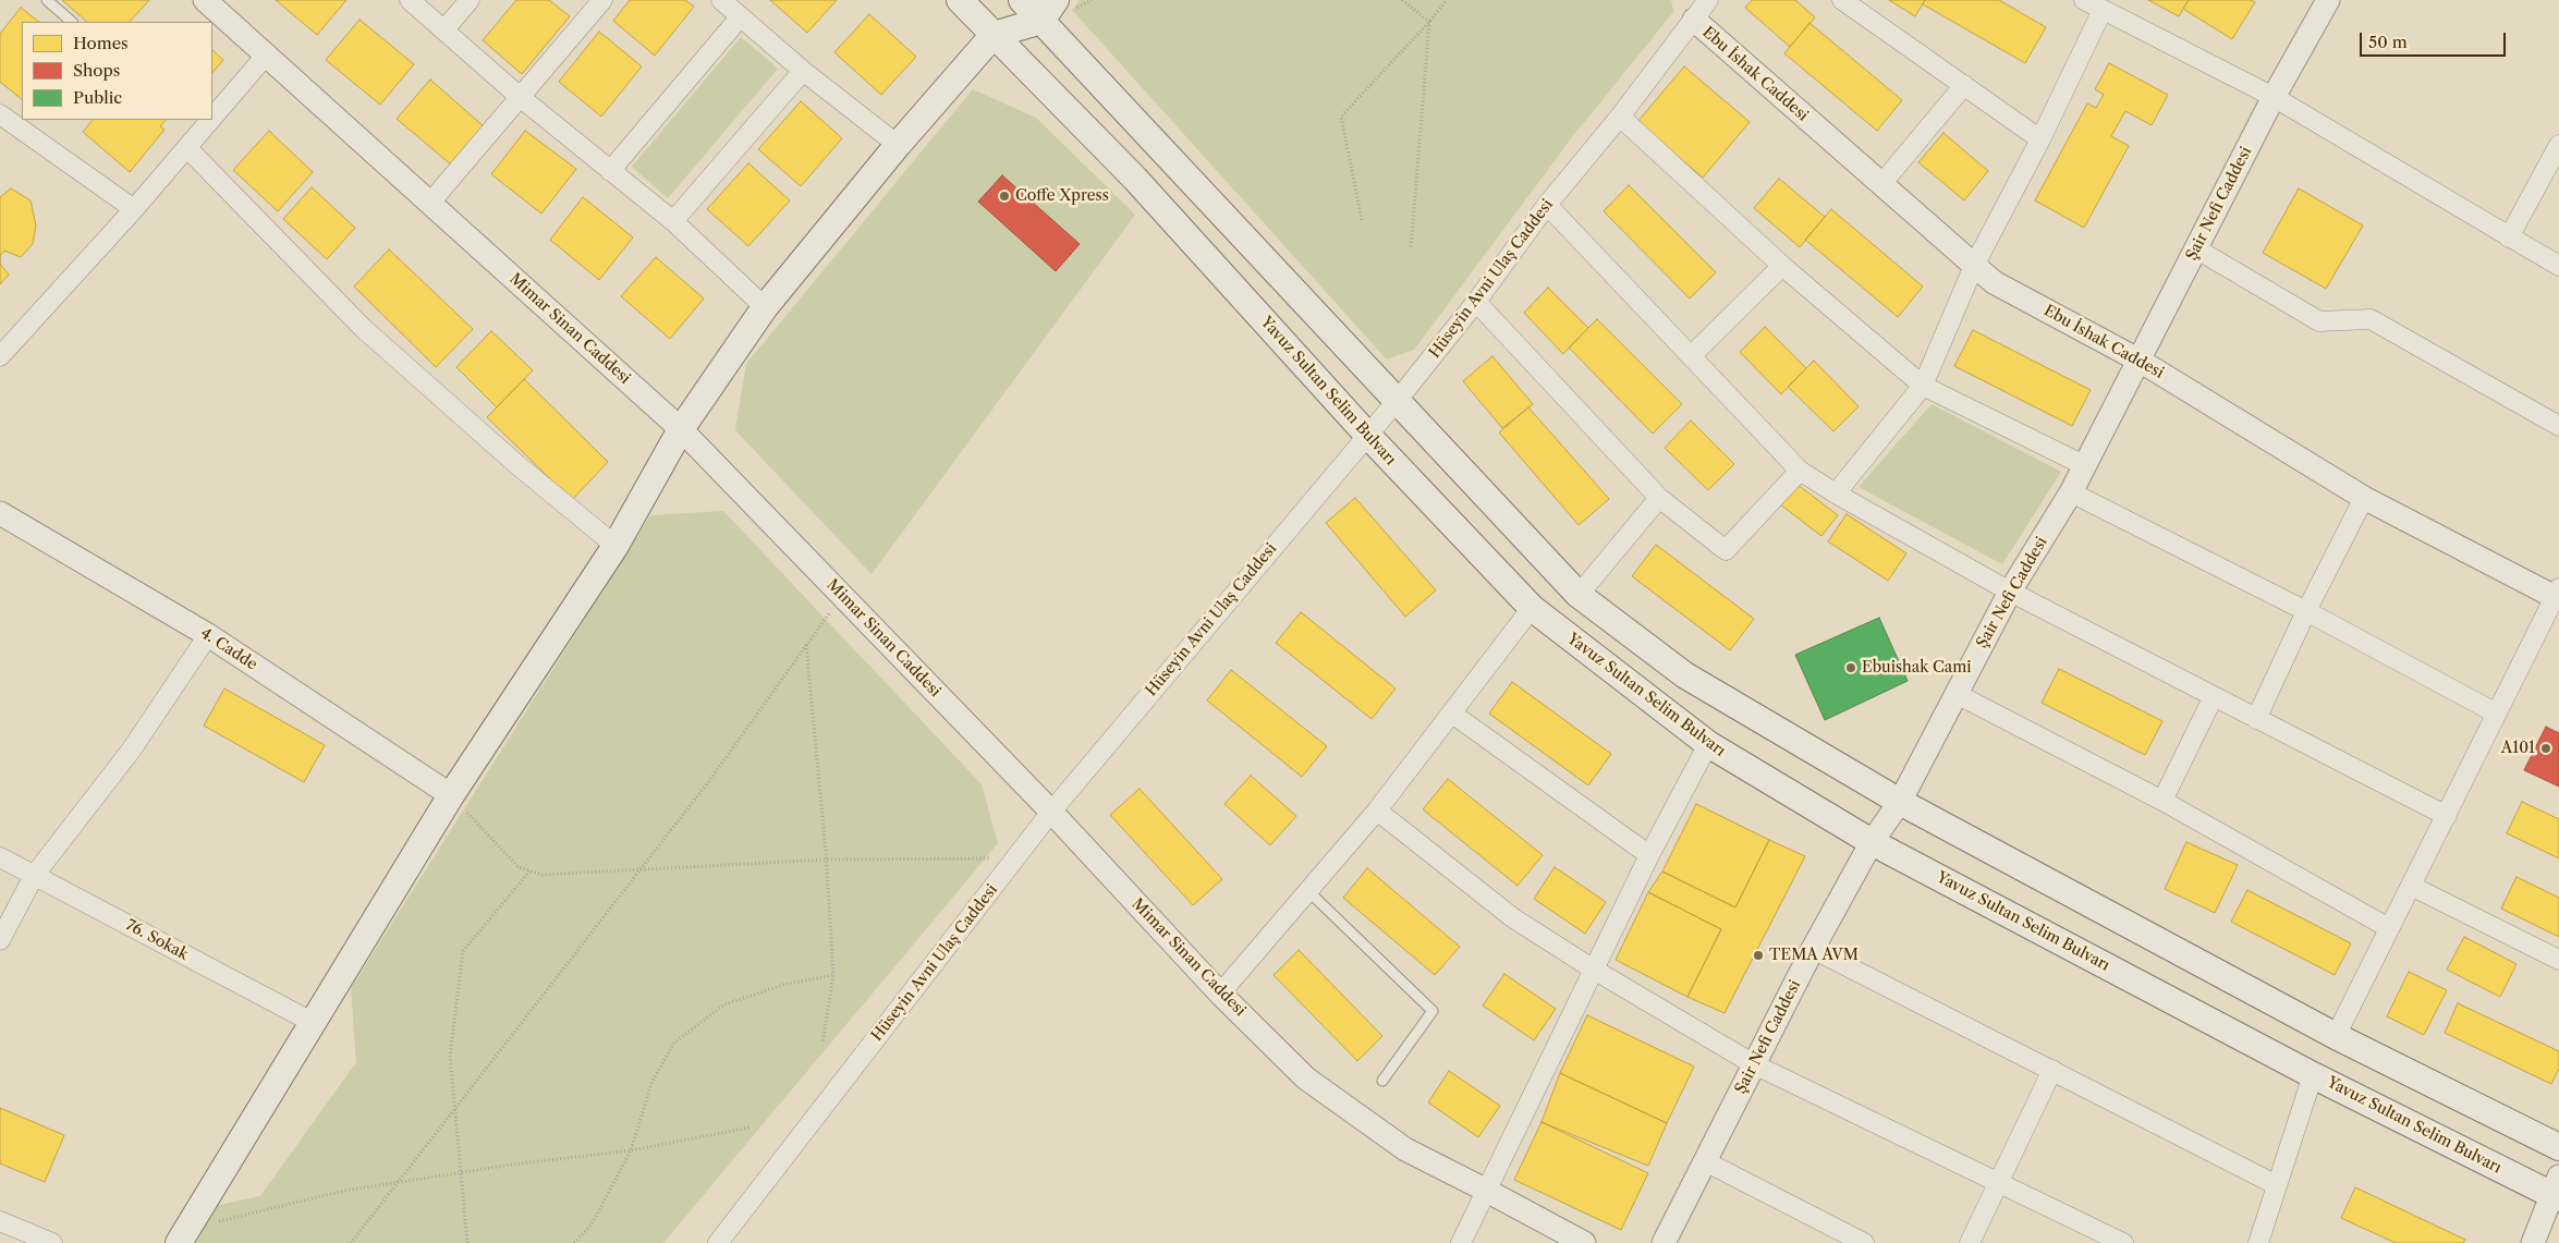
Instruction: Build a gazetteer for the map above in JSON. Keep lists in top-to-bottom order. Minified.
{"streets":{"main road":["Yavuz Sultan Selim Bulvarı"],"street":["Ebu İshak Caddesi","Şair Nefi Caddesi","Hüseyin Avni Ulaş Caddesi","Mimar Sinan Caddesi","4. Cadde","76. Sokak"]},"crossings":[["Ebu İshak Caddesi","Şair Nefi Caddesi"],["Ebu İshak Caddesi","Hüseyin Avni Ulaş Caddesi"],["Şair Nefi Caddesi","Yavuz Sultan Selim Bulvarı"],["Hüseyin Avni Ulaş Caddesi","Mimar Sinan Caddesi"],["Hüseyin Avni Ulaş Caddesi","Yavuz Sultan Selim Bulvarı"]],"places":["Coffe Xpress","Ebuishak Cami","A101","TEMA AVM"],"legend":["Homes","Shops","Public"],"scale_bar":"50 m"}
